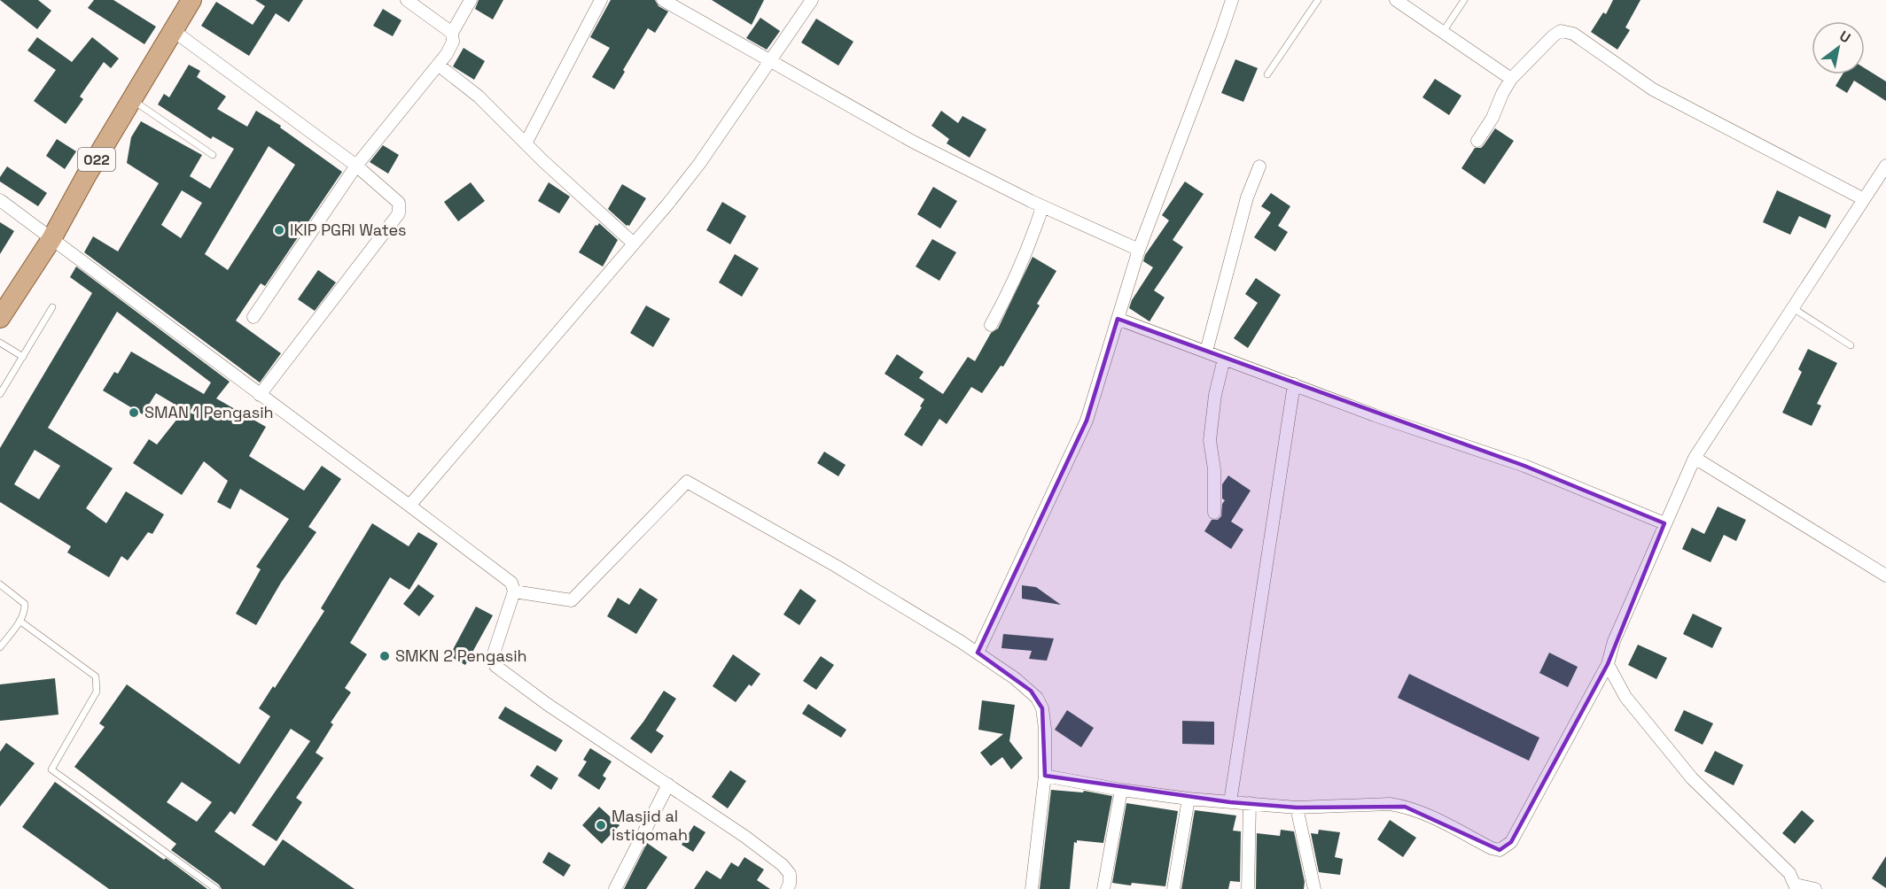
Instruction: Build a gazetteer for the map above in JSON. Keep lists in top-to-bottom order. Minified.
{"streets":{"main road":["022"]},"places":["IKIP PGRI Wates","SMAN 1 Pengasih","SMKN 2 Pengasih","Masjid al istiqomah"],"north":"top right"}
